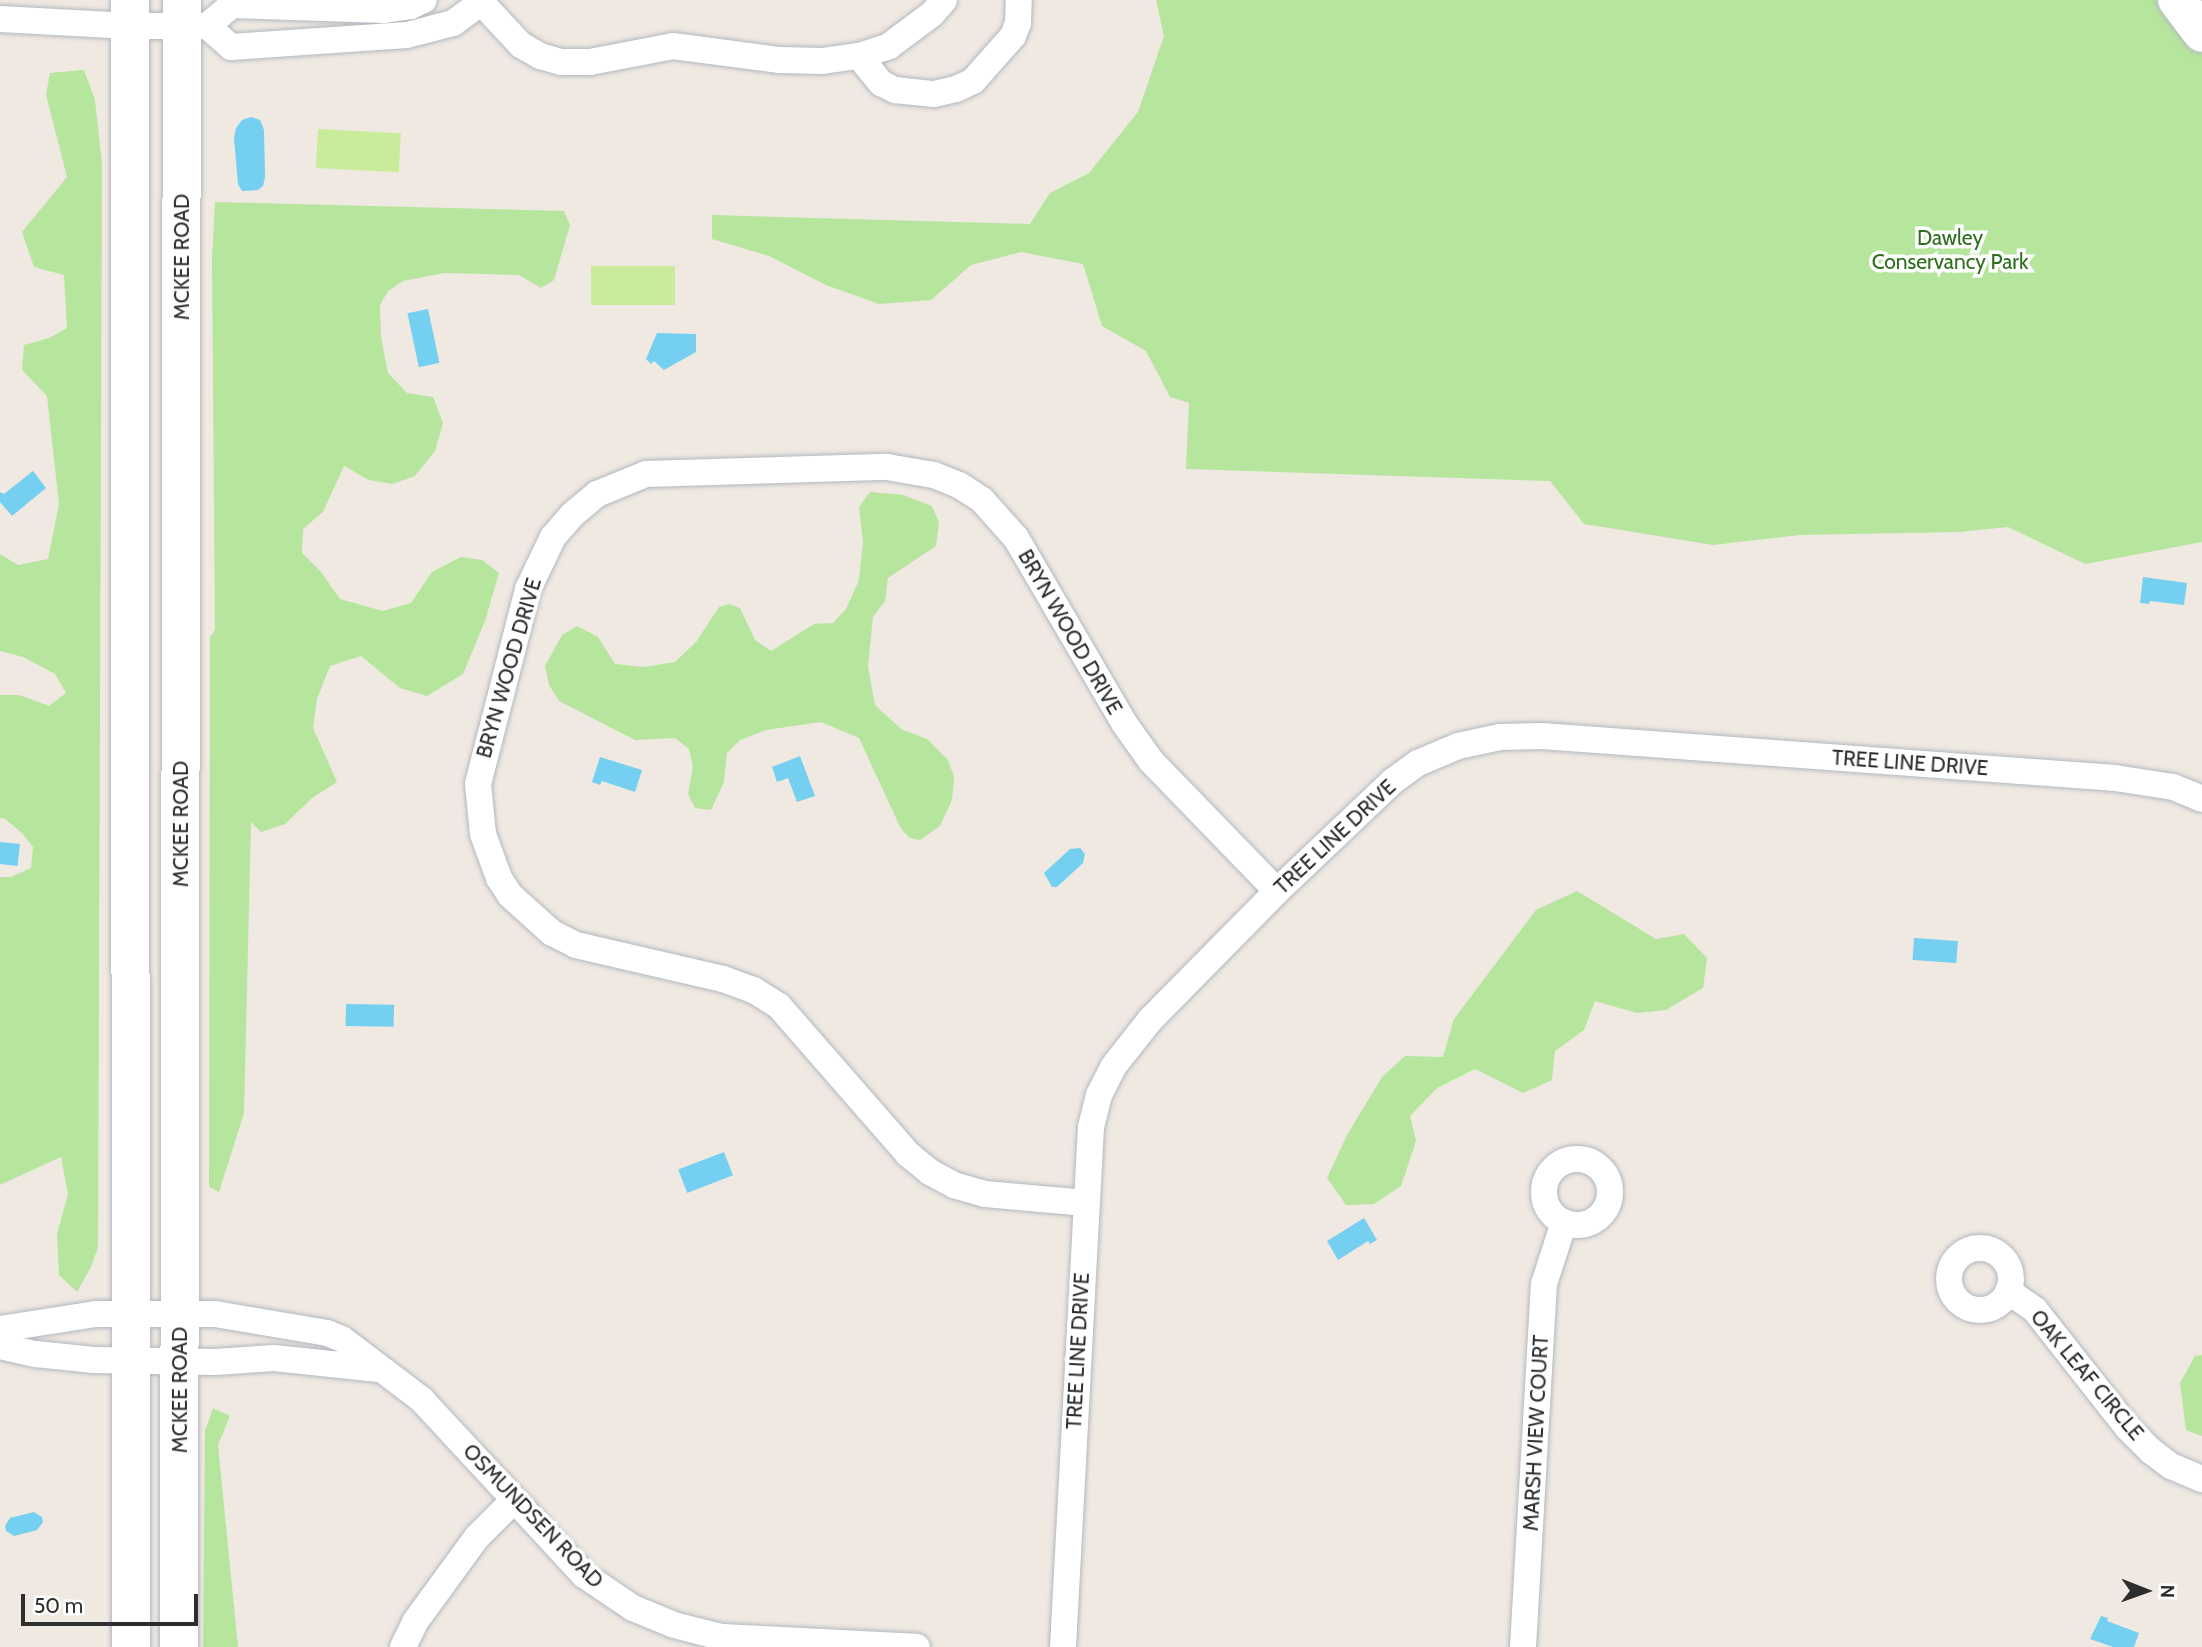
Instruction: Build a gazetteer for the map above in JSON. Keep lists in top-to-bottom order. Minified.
{"streets":{"main road":["MCKEE ROAD"],"street":["BRYN WOOD DRIVE","TREE LINE DRIVE","OAK LEAF CIRCLE","MARSH VIEW COURT","OSMUNDSEN ROAD"]},"crossings":[["MCKEE ROAD","OSMUNDSEN ROAD"],["BRYN WOOD DRIVE","TREE LINE DRIVE"]],"parks":["Dawley Conservancy Park"],"scale_bar":"50 m","north":"right"}
